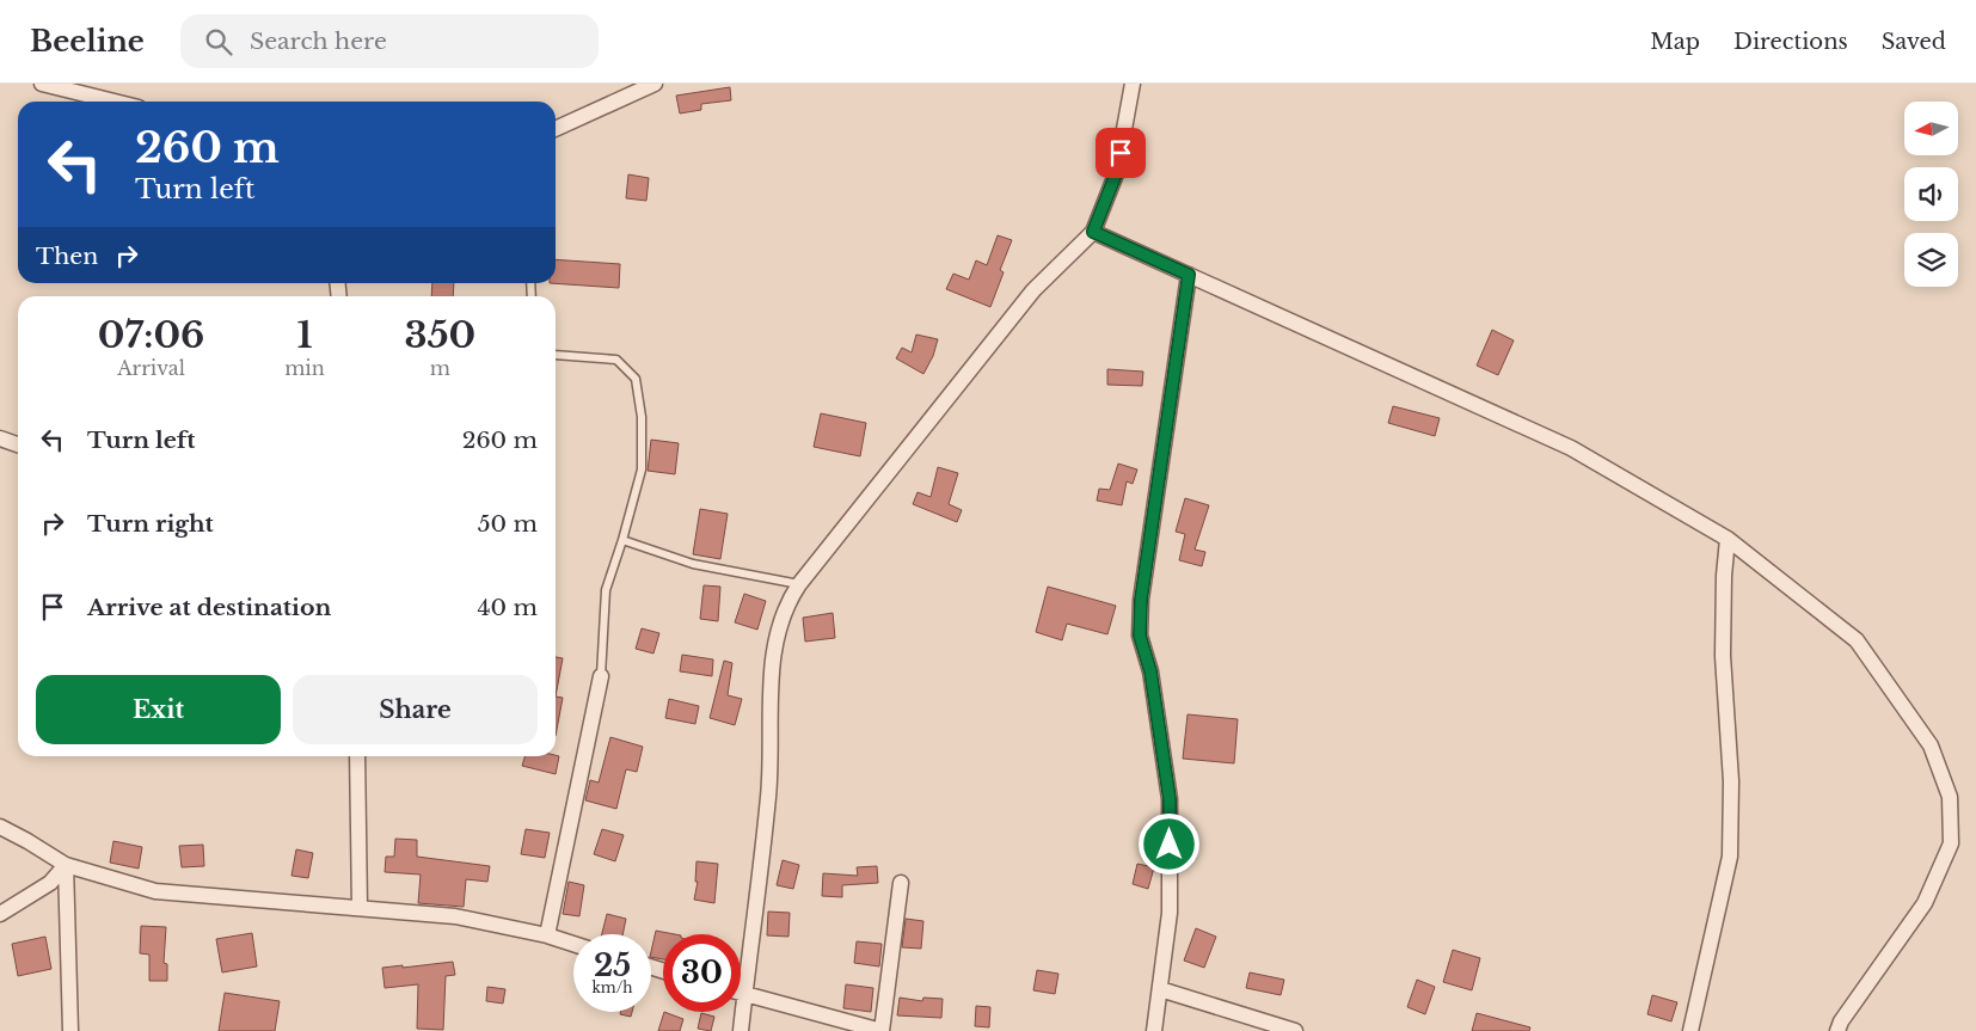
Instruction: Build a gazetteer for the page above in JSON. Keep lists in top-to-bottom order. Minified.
{"north":"left","page":{"header":"Beeline","search":"Search here","nav":["Map","Directions","Saved"],"turn":["260 m","Turn left"],"then":"Then","eta":["07:06","Arrival","1","min","350","m"],"list":[{"name":"Turn left","value":"260 m"},{"name":"Turn right","value":"50 m"},{"name":"Arrive at destination","value":"40 m"}],"buttons":["Exit","Share"],"speed":"25 km/h","limit":"30"}}
